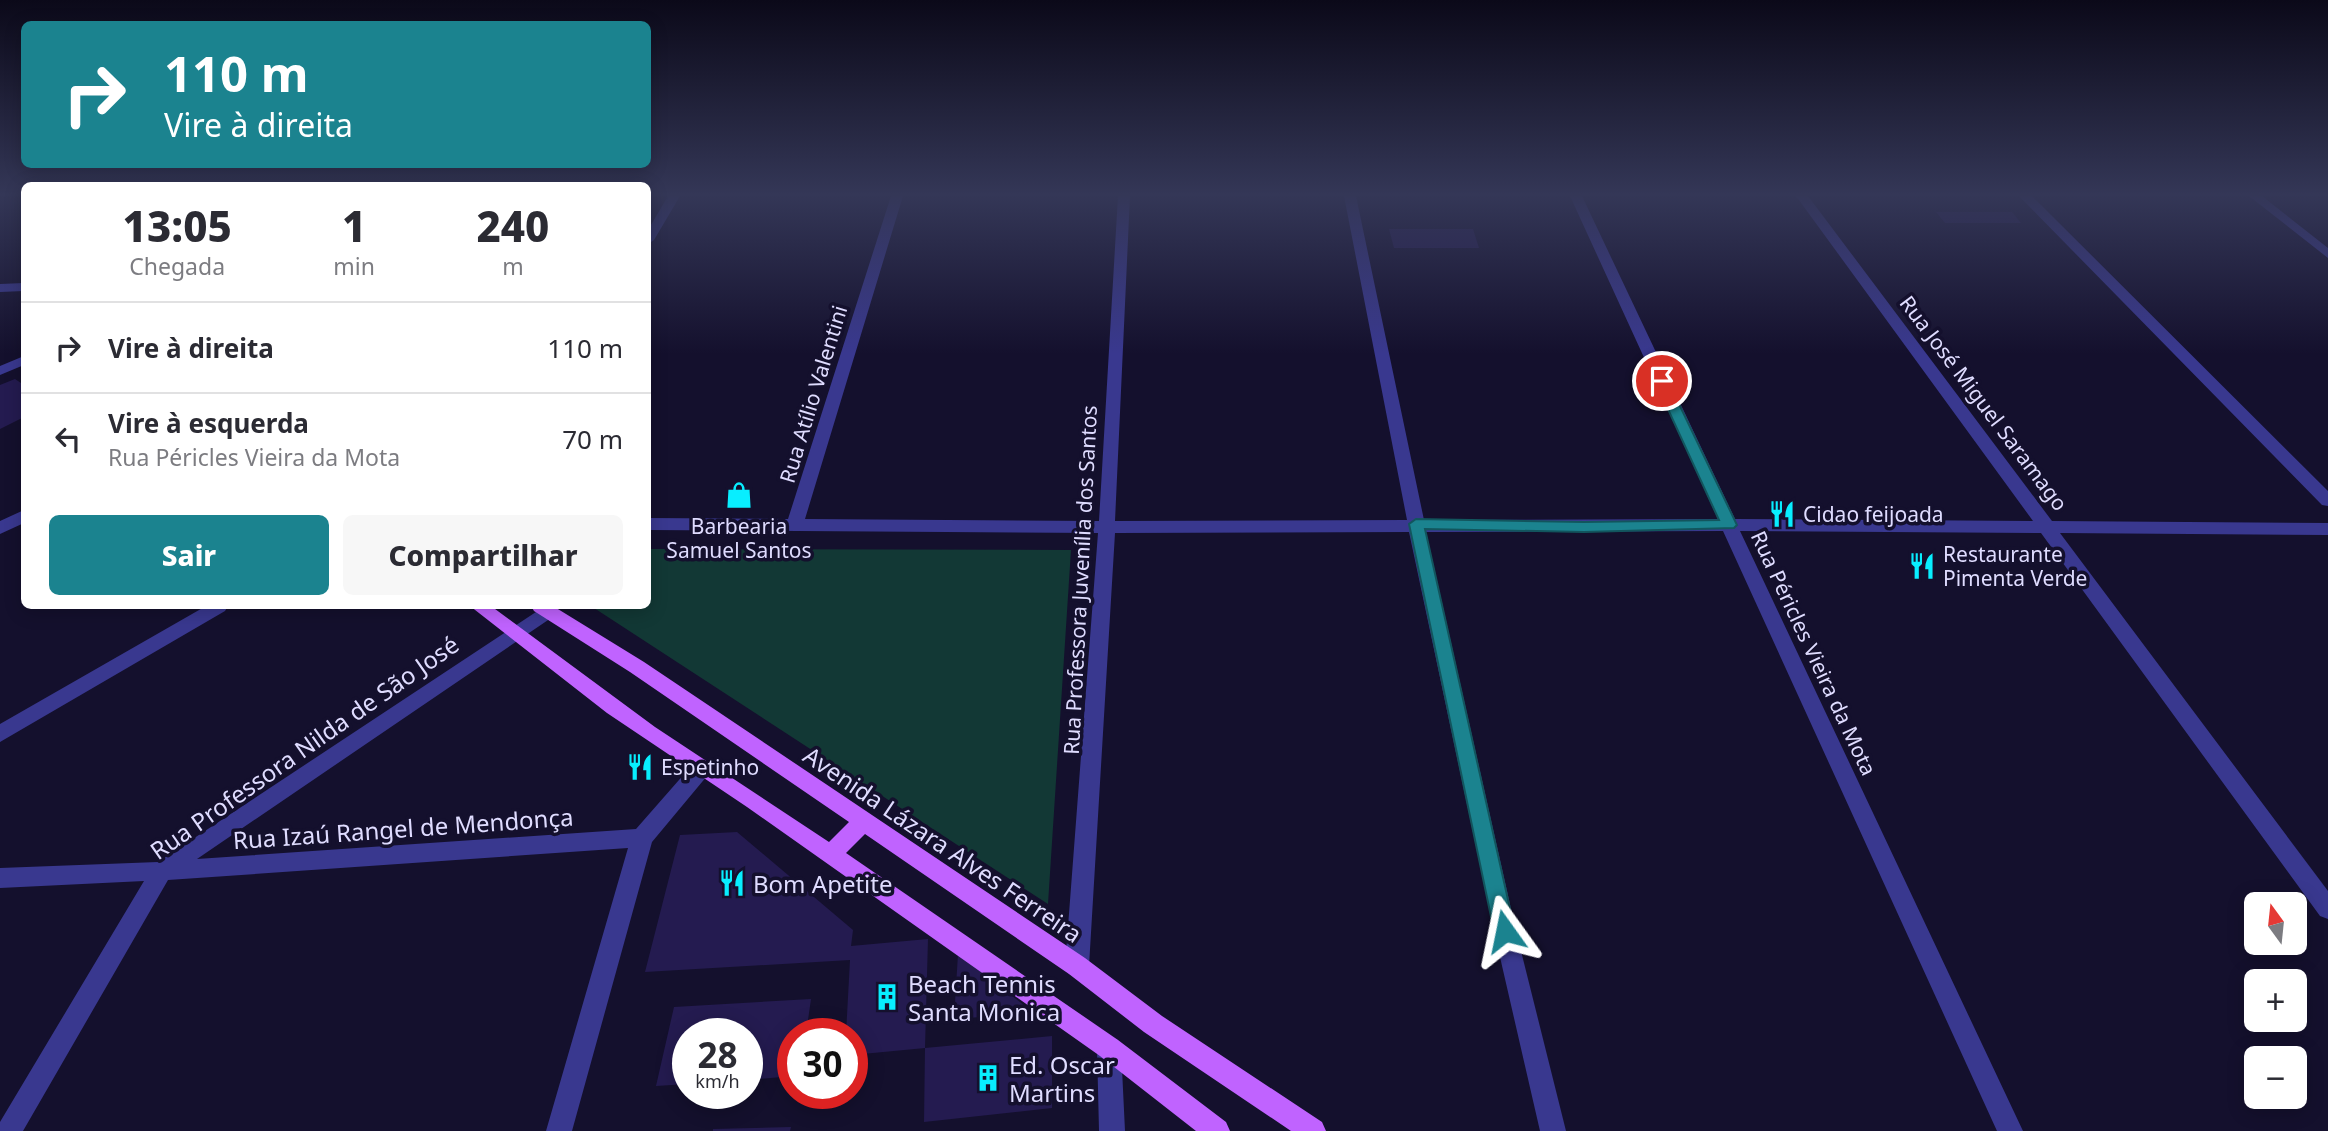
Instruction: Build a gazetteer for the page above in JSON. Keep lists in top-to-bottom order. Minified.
{"streets":{"main road":["Avenida Lázara Alves Ferreira"],"street":["Rua Atílio Valentini","Rua José Miguel Saramago","Rua Professora Juvenília dos Santos","Rua Péricles Vieira da Mota","Rua Professora Nilda de São José","Rua Izaú Rangel de Mendonça"]},"crossings":[["Rua Professora Juvenília dos Santos","Avenida Lázara Alves Ferreira"],["Rua Professora Nilda de São José","Rua Izaú Rangel de Mendonça"]],"places":{"shop":["Barbearia Samuel Santos"],"restaurant":["Cidao feijoada","Restaurante Pimenta Verde","Espetinho","Bom Apetite"],"building":["Beach Tennis Santa Monica","Ed. Oscar Martins"]},"north":"top","page":{"turn":["110 m","Vire à direita"],"eta":["13:05","Chegada","1","min","240","m"],"list":[{"name":"Vire à direita","value":"110 m"},{"name":"Vire à esquerda","note":"Rua Péricles Vieira da Mota","value":"70 m"}],"buttons":["Sair","Compartilhar"],"map_buttons":["+","−"],"speed":"28 km/h","limit":"30"}}
